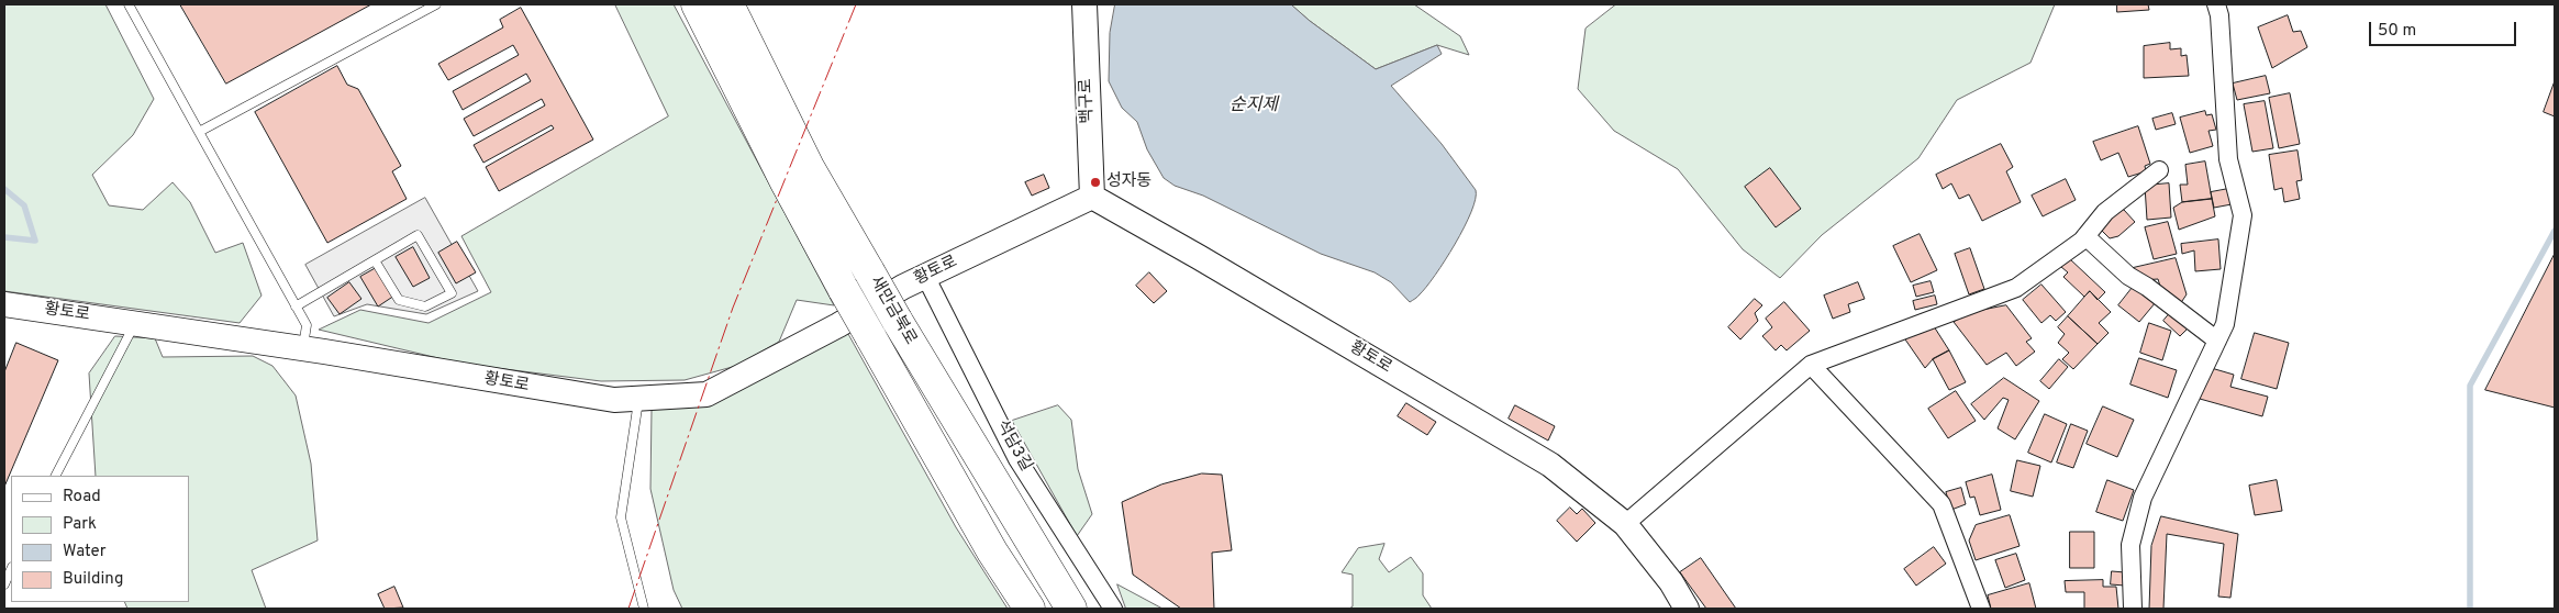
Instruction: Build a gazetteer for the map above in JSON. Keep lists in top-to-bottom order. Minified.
{"streets":{"highway":["새만금북로"],"main road":["백구로","황토로"],"street":["석담3길"]},"crossings":[["백구로","황토로"],["황토로","석담3길"]],"water":["순지제"],"places":["성자동"],"legend":["Road","Park","Water","Building"],"scale_bar":"50 m"}
